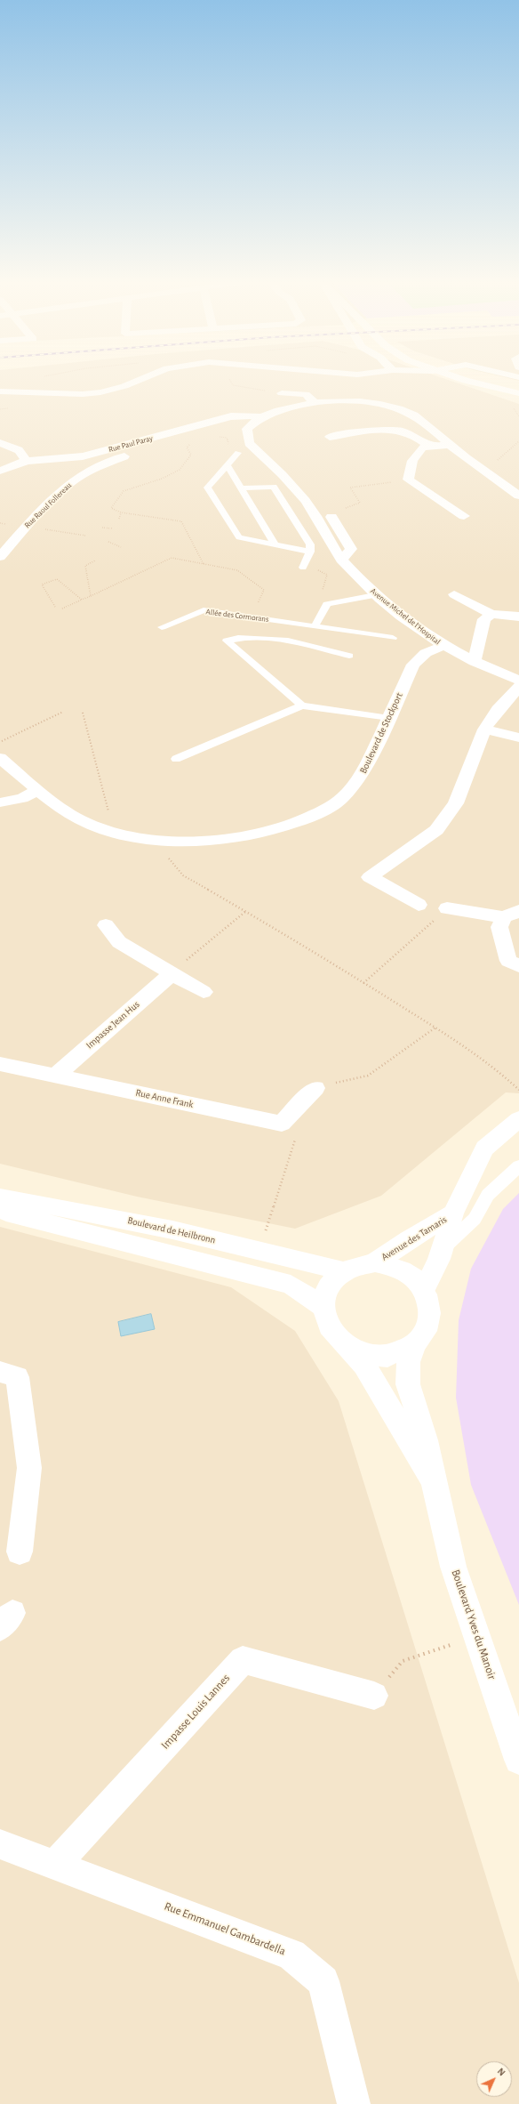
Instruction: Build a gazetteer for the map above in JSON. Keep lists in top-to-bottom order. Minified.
{"streets":{"street":["Rue Paul Paray","Rue Raoul Follereau","Avenue Michel de l'Hospital","Boulevard de Stockport","Impasse Jean Hus","Rue Anne Frank","Boulevard de Heilbronn","Avenue des Tamaris","Boulevard Yves du Manoir","Impasse Louis Lannes","Rue Emmanuel Gambardella"],"lane":["Allée des Cormorans"]},"crossings":[["Rue Paul Paray","Avenue Michel de l'Hospital"],["Avenue Michel de l'Hospital","Boulevard de Stockport"],["Impasse Jean Hus","Rue Anne Frank"],["Boulevard de Heilbronn","Avenue des Tamaris"],["Boulevard de Heilbronn","Boulevard Yves du Manoir"],["Avenue des Tamaris","Boulevard Yves du Manoir"],["Impasse Louis Lannes","Rue Emmanuel Gambardella"]],"north":"top right"}
